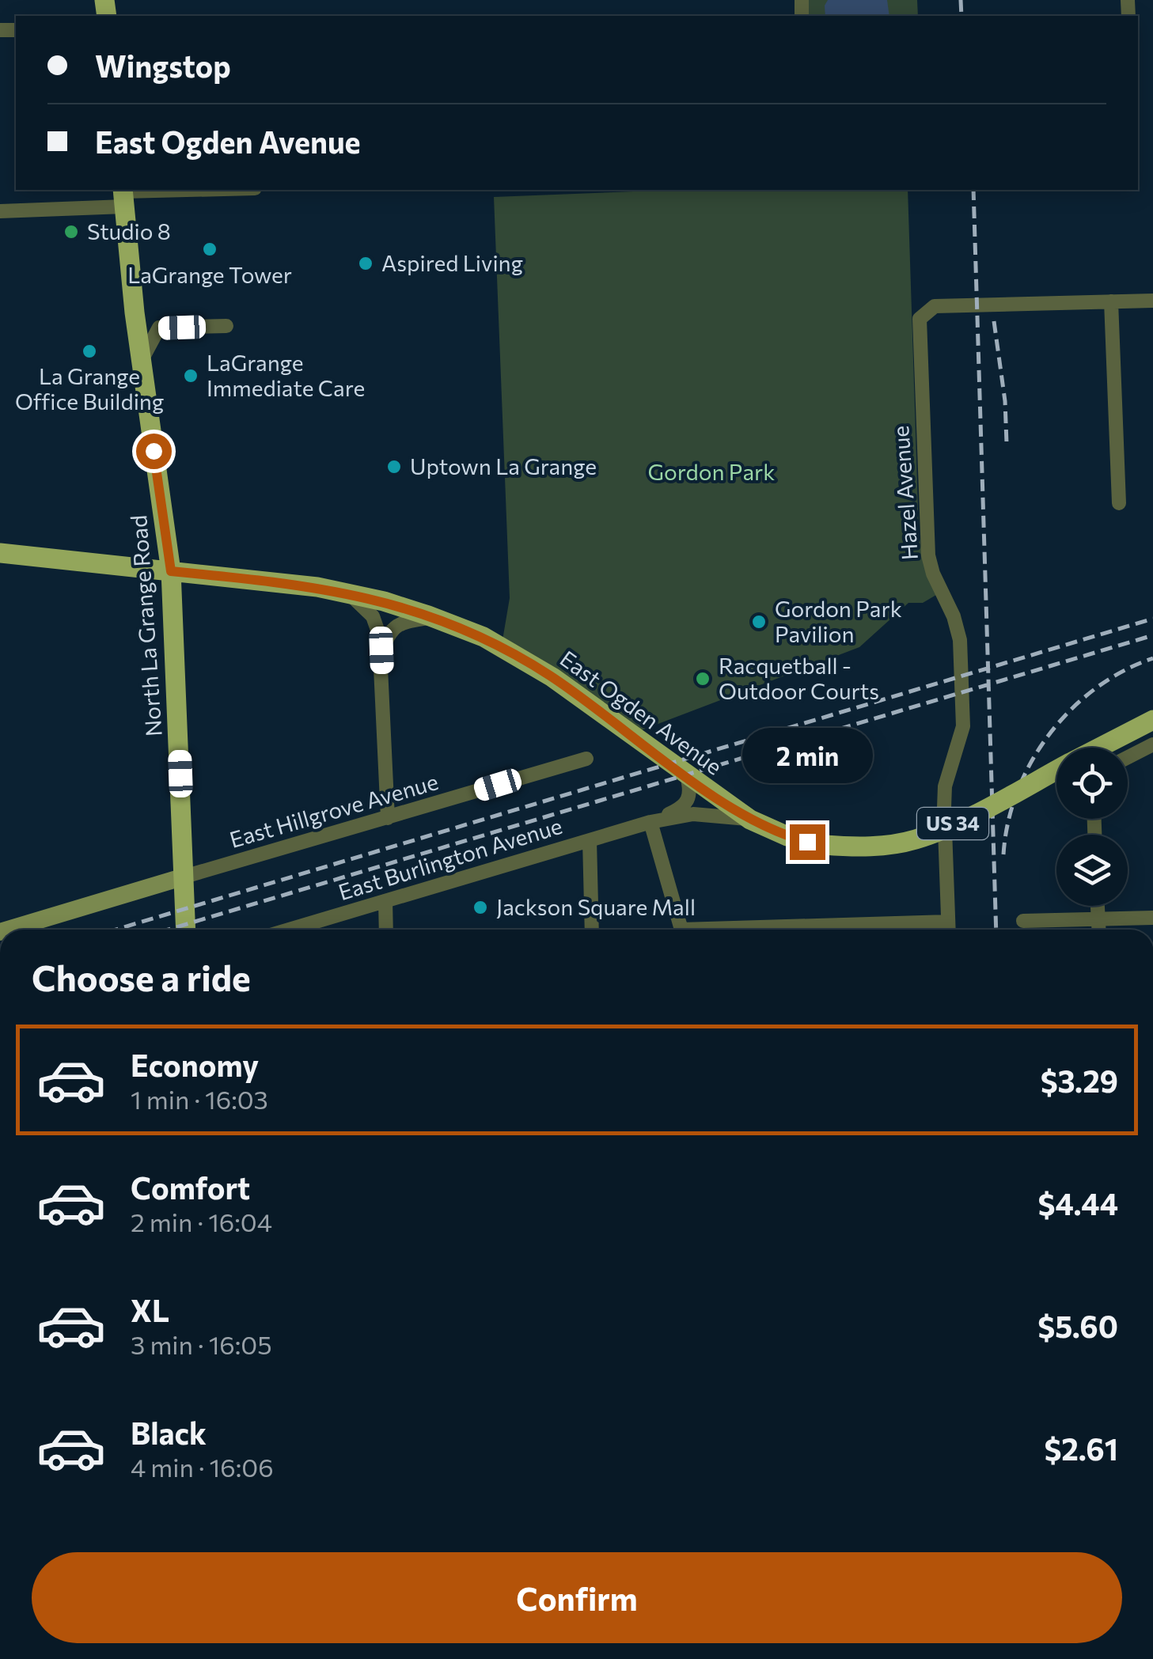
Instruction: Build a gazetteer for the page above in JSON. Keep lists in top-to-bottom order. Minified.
{"streets":{"main road":["North La Grange Road","East Ogden Avenue","US 34"],"street":["Hazel Avenue","East Hillgrove Avenue","East Burlington Avenue"]},"crossings":[["North La Grange Road","East Ogden Avenue"],["North La Grange Road","East Hillgrove Avenue"],["North La Grange Road","US 34"],["East Ogden Avenue","US 34"],["East Ogden Avenue","East Burlington Avenue"]],"parks":["Gordon Park"],"places":["Studio 8","LaGrange Tower","Aspired Living","La Grange Office Building","LaGrange Immediate Care","Uptown La Grange","Gordon Park Pavilion","Racquetball - Outdoor Courts","Jackson Square Mall"],"page":{"banner":["Wingstop","East Ogden Avenue"],"bubble":"2 min","heading":"Choose a ride","list":[{"name":"Economy","note":"1 min · 16:03","value":"$3.29"},{"name":"Comfort","note":"2 min · 16:04","value":"$4.44"},{"name":"XL","note":"3 min · 16:05","value":"$5.60"},{"name":"Black","note":"4 min · 16:06","value":"$2.61"}],"buttons":"Confirm"}}
